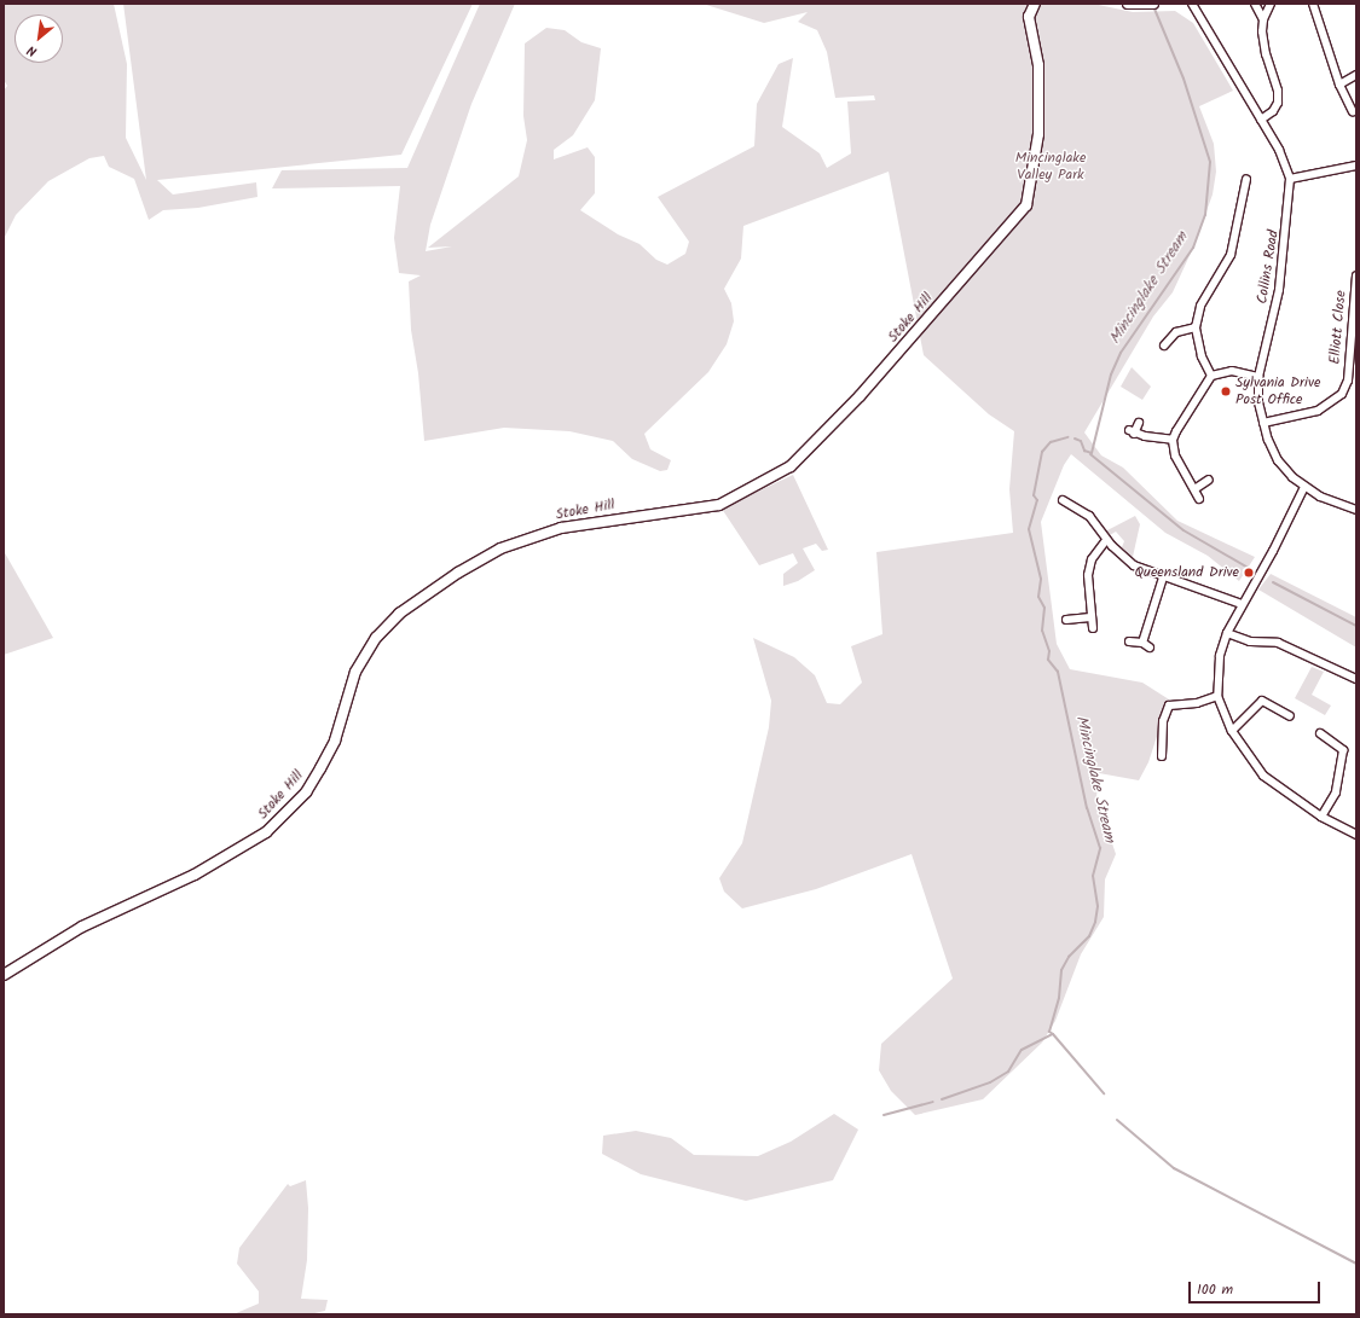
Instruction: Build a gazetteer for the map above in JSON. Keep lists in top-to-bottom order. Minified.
{"streets":{"street":["Collins Road","Stoke Hill","Elliott Close"]},"crossings":[["Collins Road","Elliott Close"]],"water":["Mincinglake Stream"],"parks":["Mincinglake Valley Park"],"places":["Sylvania Drive Post Office","Queensland Drive"],"scale_bar":"100 m","north":"bottom left"}
